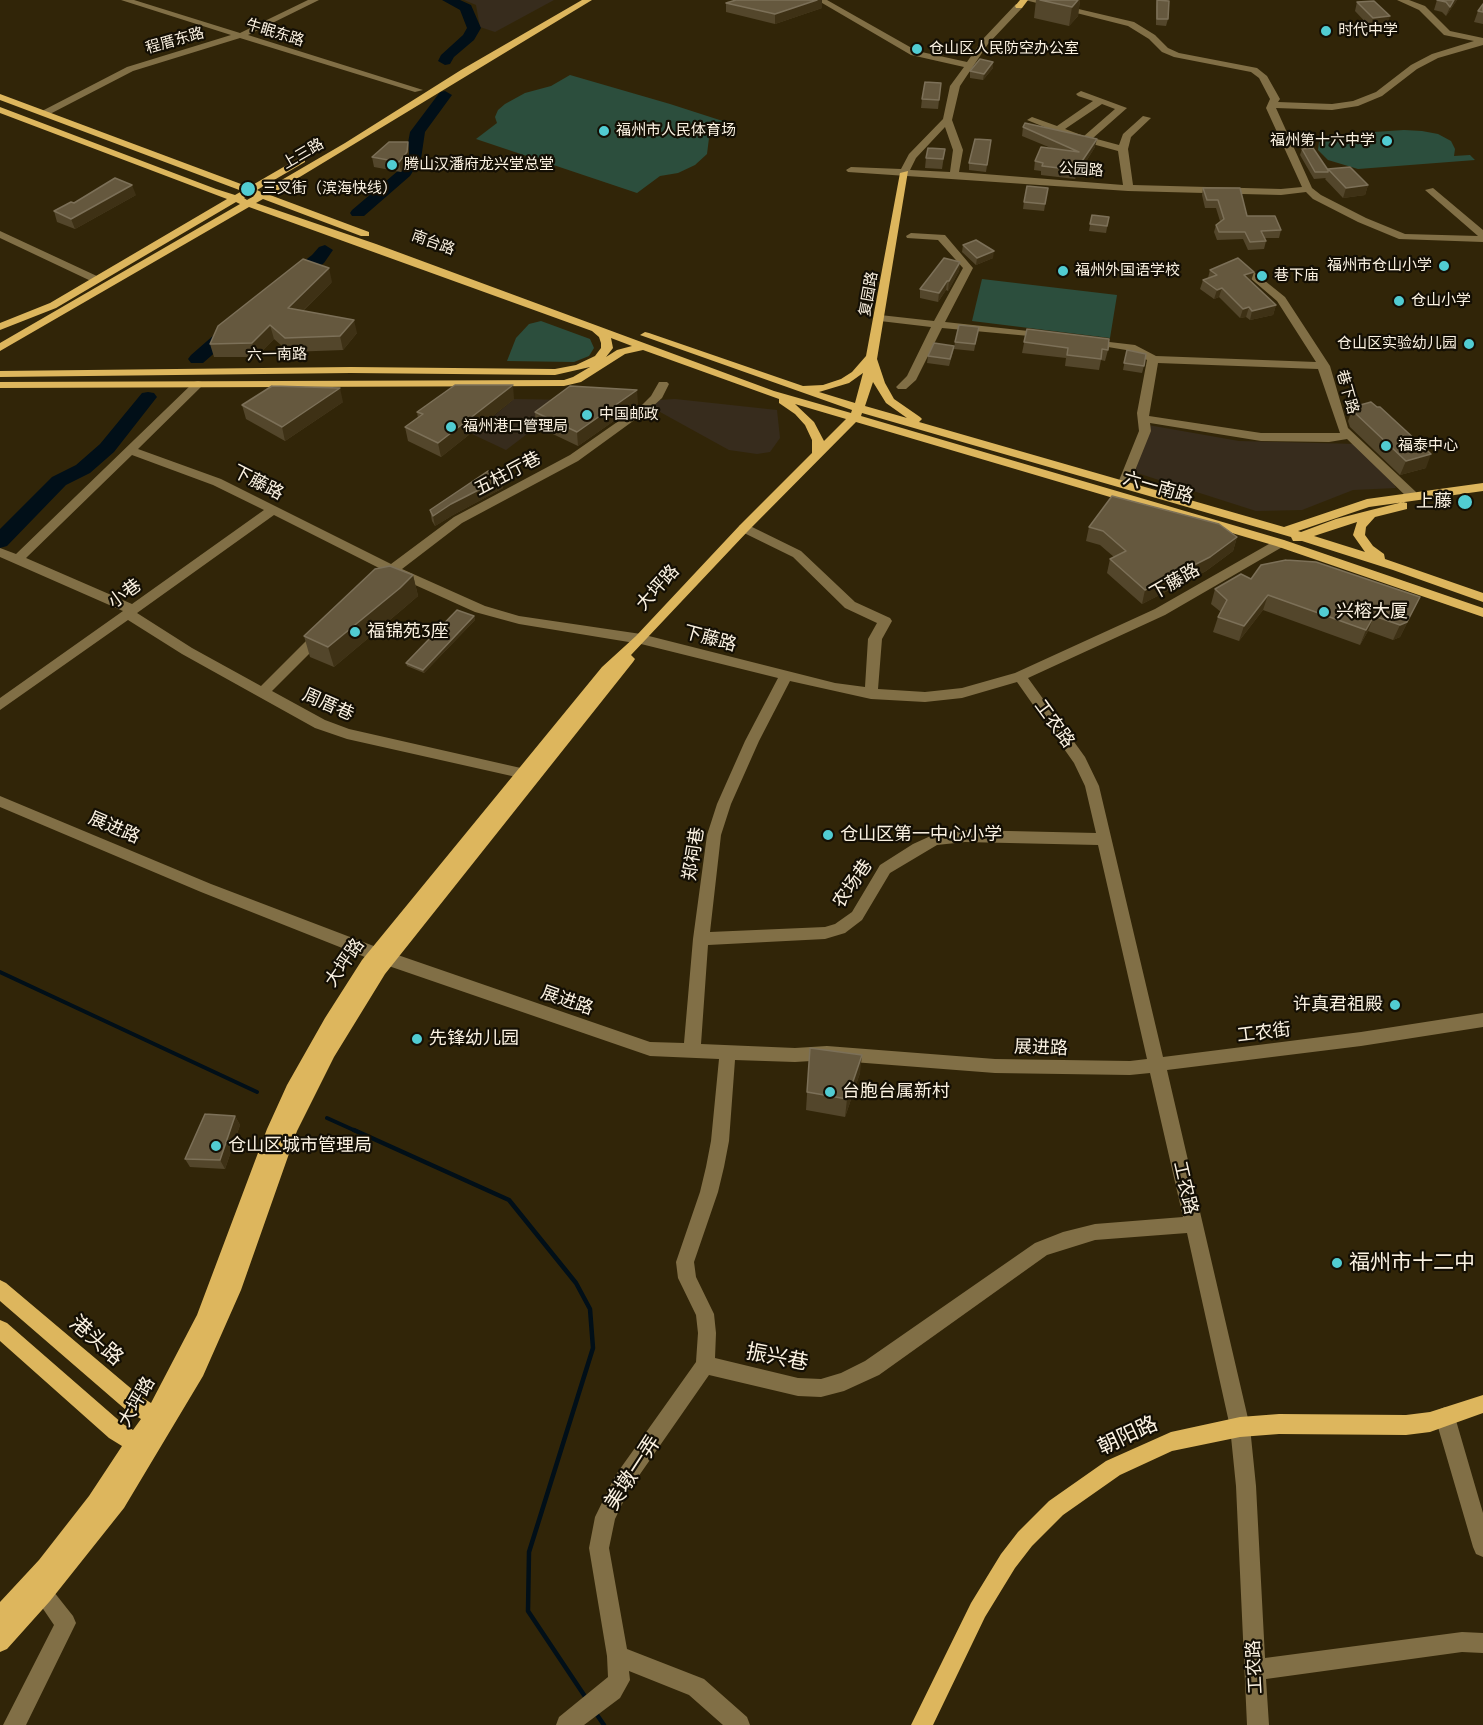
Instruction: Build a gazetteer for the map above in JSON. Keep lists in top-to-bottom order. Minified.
{"streets":{"main road":["上三路","南台路","复园路","六一南路","大坪路","港头路","朝阳路"],"street":["牛眠东路","程厝东路","公园路","巷下路","五柱厅巷","下藤路","小巷","周厝巷","工农路","展进路","郑祠巷","农场巷","工农街","振兴巷","美墩一弄"]},"crossings":[["牛眠东路","程厝东路"],["程厝东路","南台路"],["上三路","南台路"],["公园路","复园路"],["南台路","复园路"],["南台路","六一南路"],["南台路","大坪路"],["复园路","六一南路"],["复园路","大坪路"],["六一南路","下藤路"],["六一南路","大坪路"],["五柱厅巷","下藤路"],["下藤路","大坪路"],["下藤路","小巷"],["下藤路","工农路"],["下藤路","郑祠巷"],["大坪路","周厝巷"],["大坪路","展进路"],["大坪路","港头路"],["小巷","周厝巷"],["工农路","展进路"],["工农路","农场巷"],["工农路","工农街"],["工农路","振兴巷"],["工农路","朝阳路"],["展进路","郑祠巷"],["展进路","工农街"],["郑祠巷","农场巷"],["振兴巷","美墩一弄"]],"places":["时代中学","仓山区人民防空办公室","福州市人民体育场","福州第十六中学","腾山汉潘府龙兴堂总堂","三叉街（滨海快线）","福州市仓山小学","福州外国语学校","巷下庙","仓山小学","仓山区实验幼儿园","中国邮政","福州港口管理局","福泰中心","上藤","兴榕大厦","福锦苑3座","仓山区第一中心小学","许真君祖殿","先锋幼儿园","台胞台属新村","仓山区城市管理局","福州市十二中"]}
